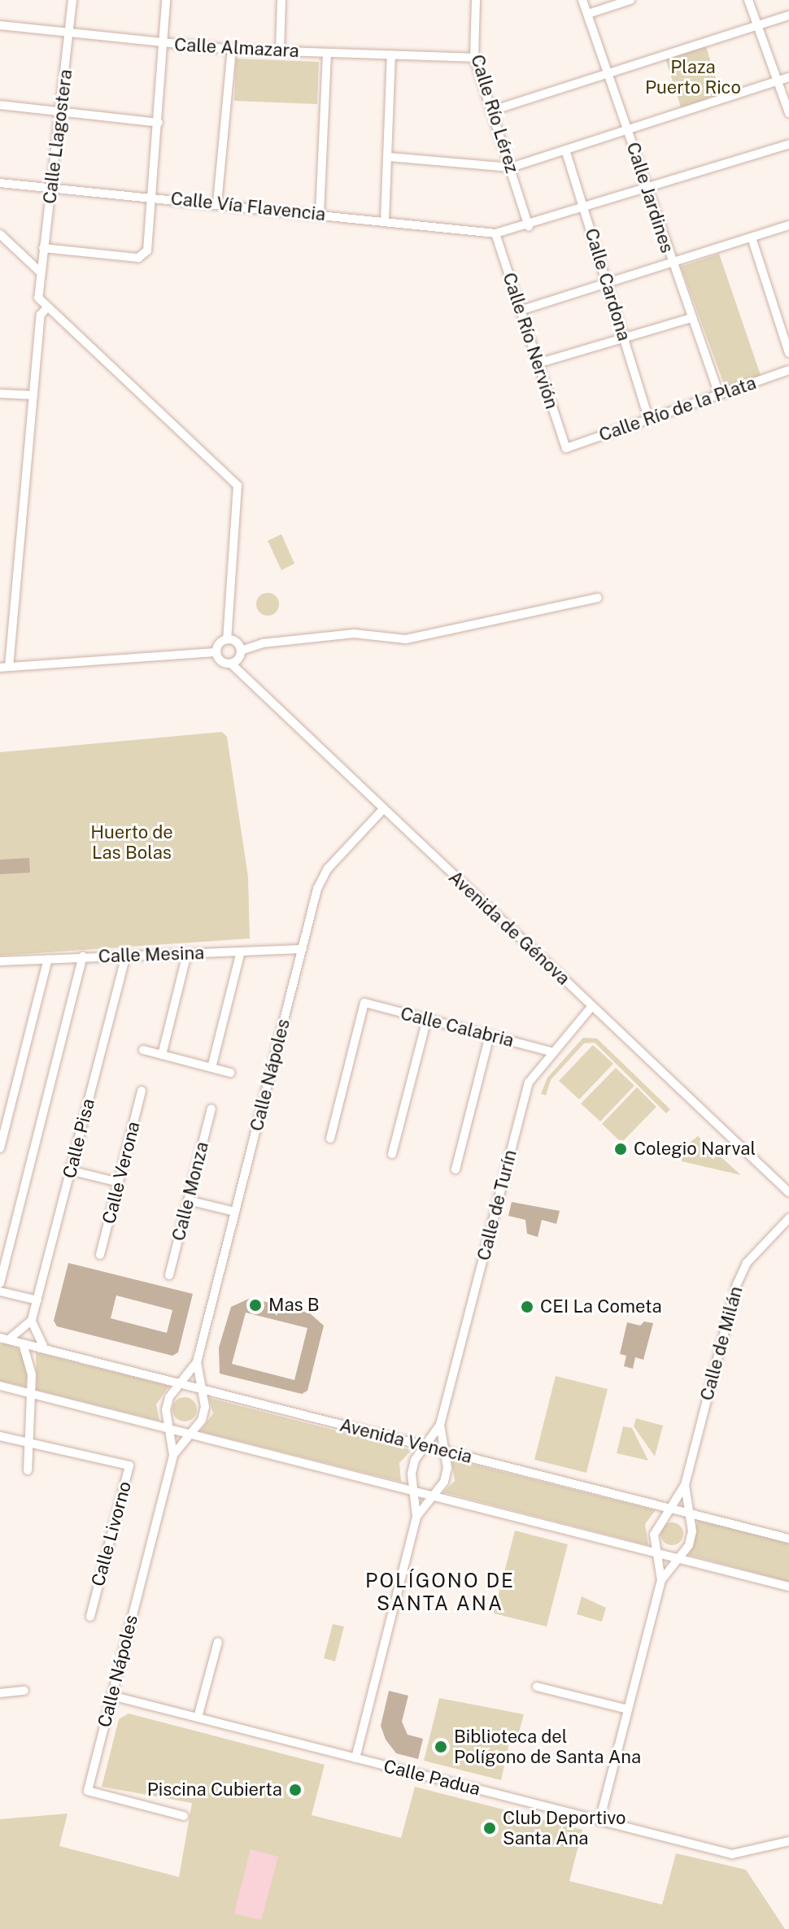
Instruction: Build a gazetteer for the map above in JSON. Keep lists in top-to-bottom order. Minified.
{"streets":{"street":["Calle Almazara","Calle Río Lérez","Calle Llagostera","Calle Jardines","Calle Vía Flavencia","Calle Cardona","Calle Río Nervión","Calle Río de la Plata","Avenida de Génova","Calle Mesina","Calle Calabria","Calle Nápoles","Calle Pisa","Calle Verona","Calle Monza","Calle de Turín","Calle de Milán","Avenida Venecia","Calle Livorno","Calle Padua"]},"crossings":[["Calle Almazara","Calle Río Lérez"],["Calle Almazara","Calle Llagostera"],["Calle Río Lérez","Calle Vía Flavencia"],["Calle Llagostera","Calle Vía Flavencia"],["Calle Jardines","Calle Vía Flavencia"],["Calle Jardines","Calle Río de la Plata"],["Calle Vía Flavencia","Calle Cardona"],["Calle Vía Flavencia","Calle Río Nervión"],["Calle Cardona","Calle Río de la Plata"],["Calle Río Nervión","Calle Río de la Plata"],["Avenida de Génova","Calle Nápoles"],["Avenida de Génova","Calle de Turín"],["Calle Mesina","Calle Nápoles"],["Calle Mesina","Calle Pisa"],["Calle Calabria","Calle de Turín"],["Calle Nápoles","Avenida Venecia"],["Calle Nápoles","Calle Padua"],["Calle de Turín","Avenida Venecia"],["Calle de Milán","Avenida Venecia"]],"districts":["POLÍGONO DE SANTA ANA"],"parks":["Plaza Puerto Rico","Huerto de Las Bolas"],"places":["Colegio Narval","Mas B","CEI La Cometa","Biblioteca del Polígono de Santa Ana","Piscina Cubierta","Club Deportivo Santa Ana"]}
